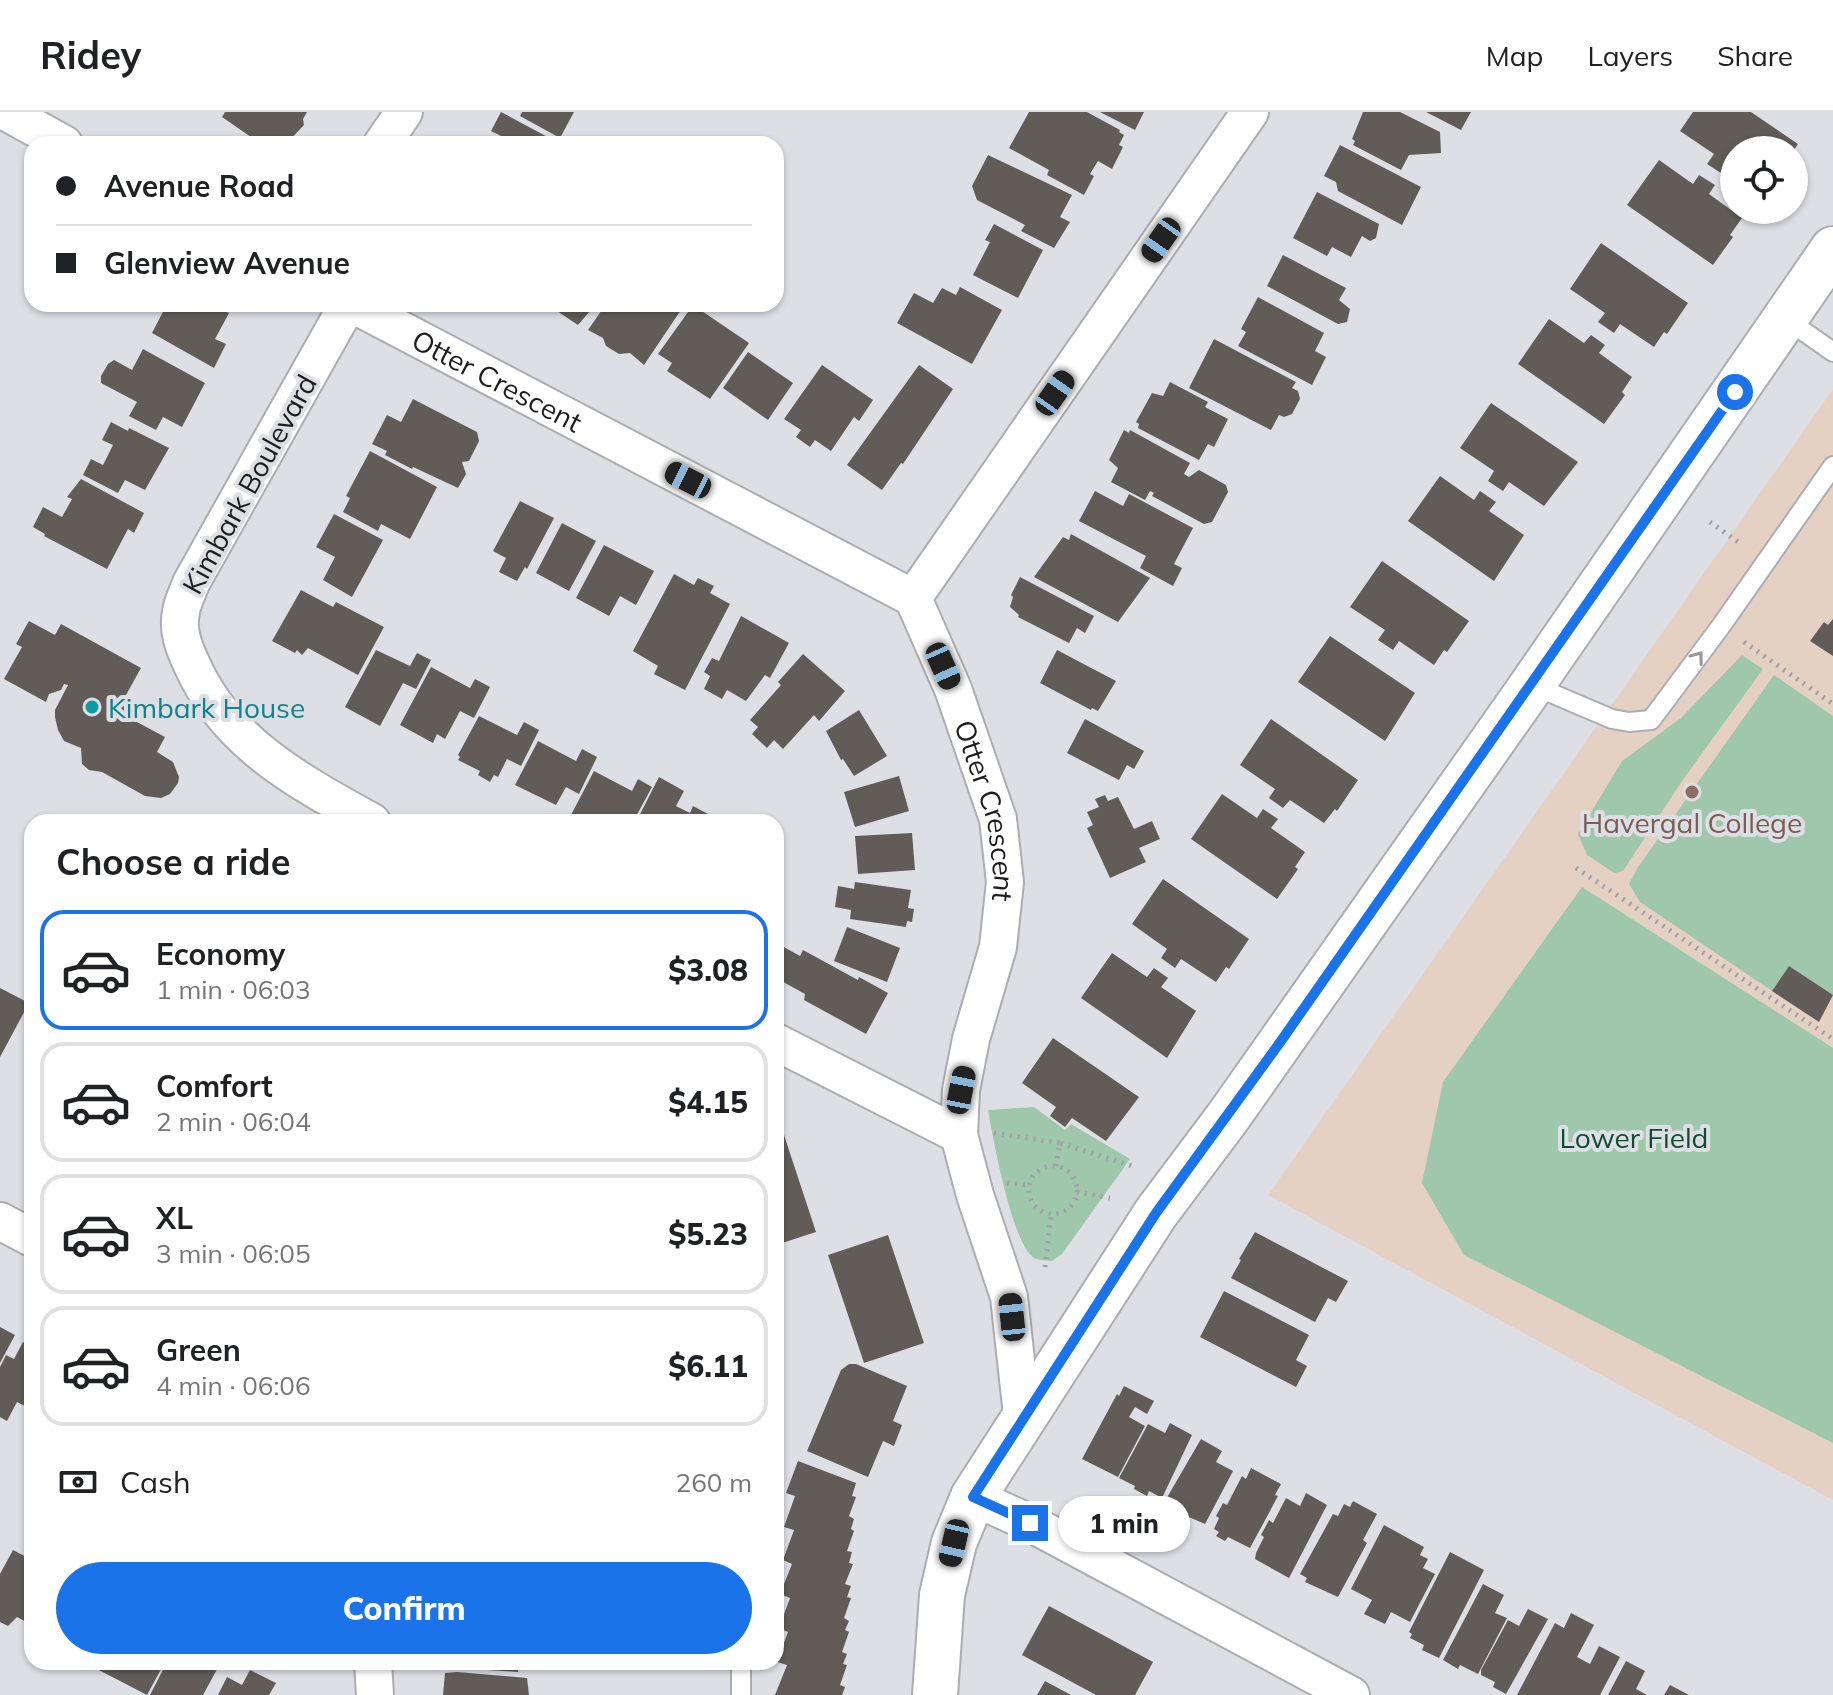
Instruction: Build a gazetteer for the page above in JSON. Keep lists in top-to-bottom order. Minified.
{"streets":{"street":["Otter Crescent","Kimbark Boulevard"]},"parks":["Lower Field"],"places":["Kimbark House","Havergal College"],"page":{"header":"Ridey","nav":["Map","Layers","Share"],"banner":["Avenue Road","Glenview Avenue"],"heading":"Choose a ride","list":[{"name":"Economy","note":"1 min · 06:03","value":"$3.08"},{"name":"Comfort","note":"2 min · 06:04","value":"$4.15"},{"name":"XL","note":"3 min · 06:05","value":"$5.23"},{"name":"Green","note":"4 min · 06:06","value":"$6.11"}],"pay":["Cash","260 m"],"bubble":"1 min","buttons":"Confirm"}}
